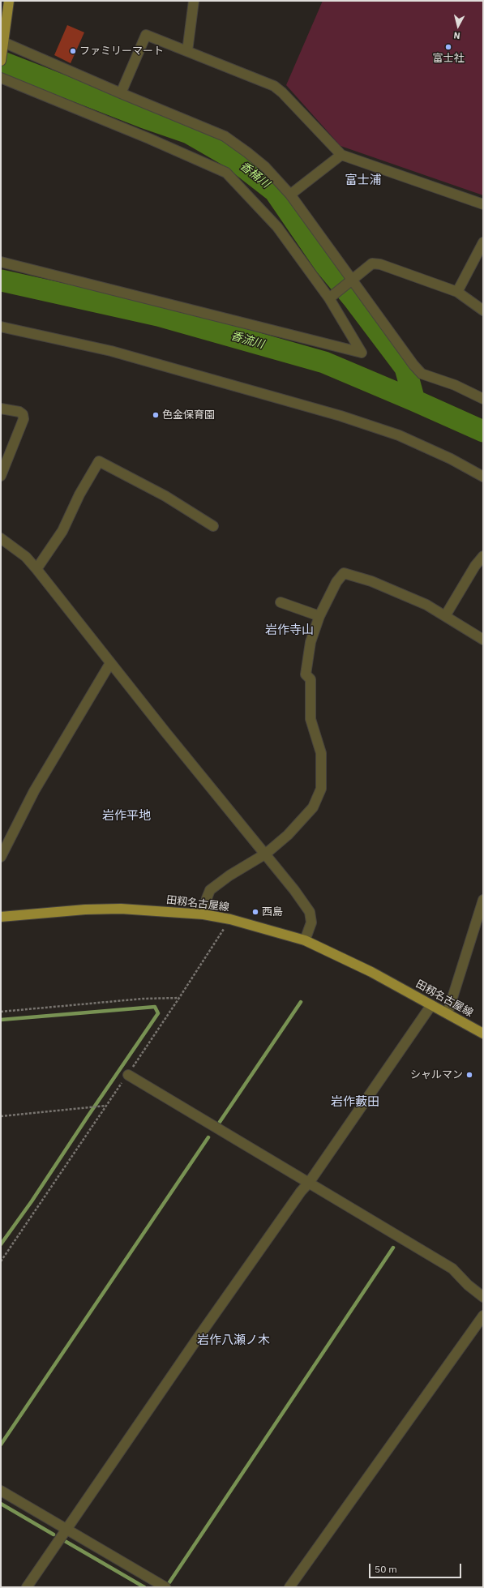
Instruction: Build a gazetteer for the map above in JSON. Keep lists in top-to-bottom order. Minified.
{"streets":{"main road":["田籾名古屋線"]},"districts":["富士浦","岩作寺山","岩作平地","岩作藪田","岩作八瀬ノ木"],"water":["香桶川","香流川"],"places":["富士社","ファミリーマート","色金保育園","西島","シャルマン"],"scale_bar":"50 m","north":"bottom"}
